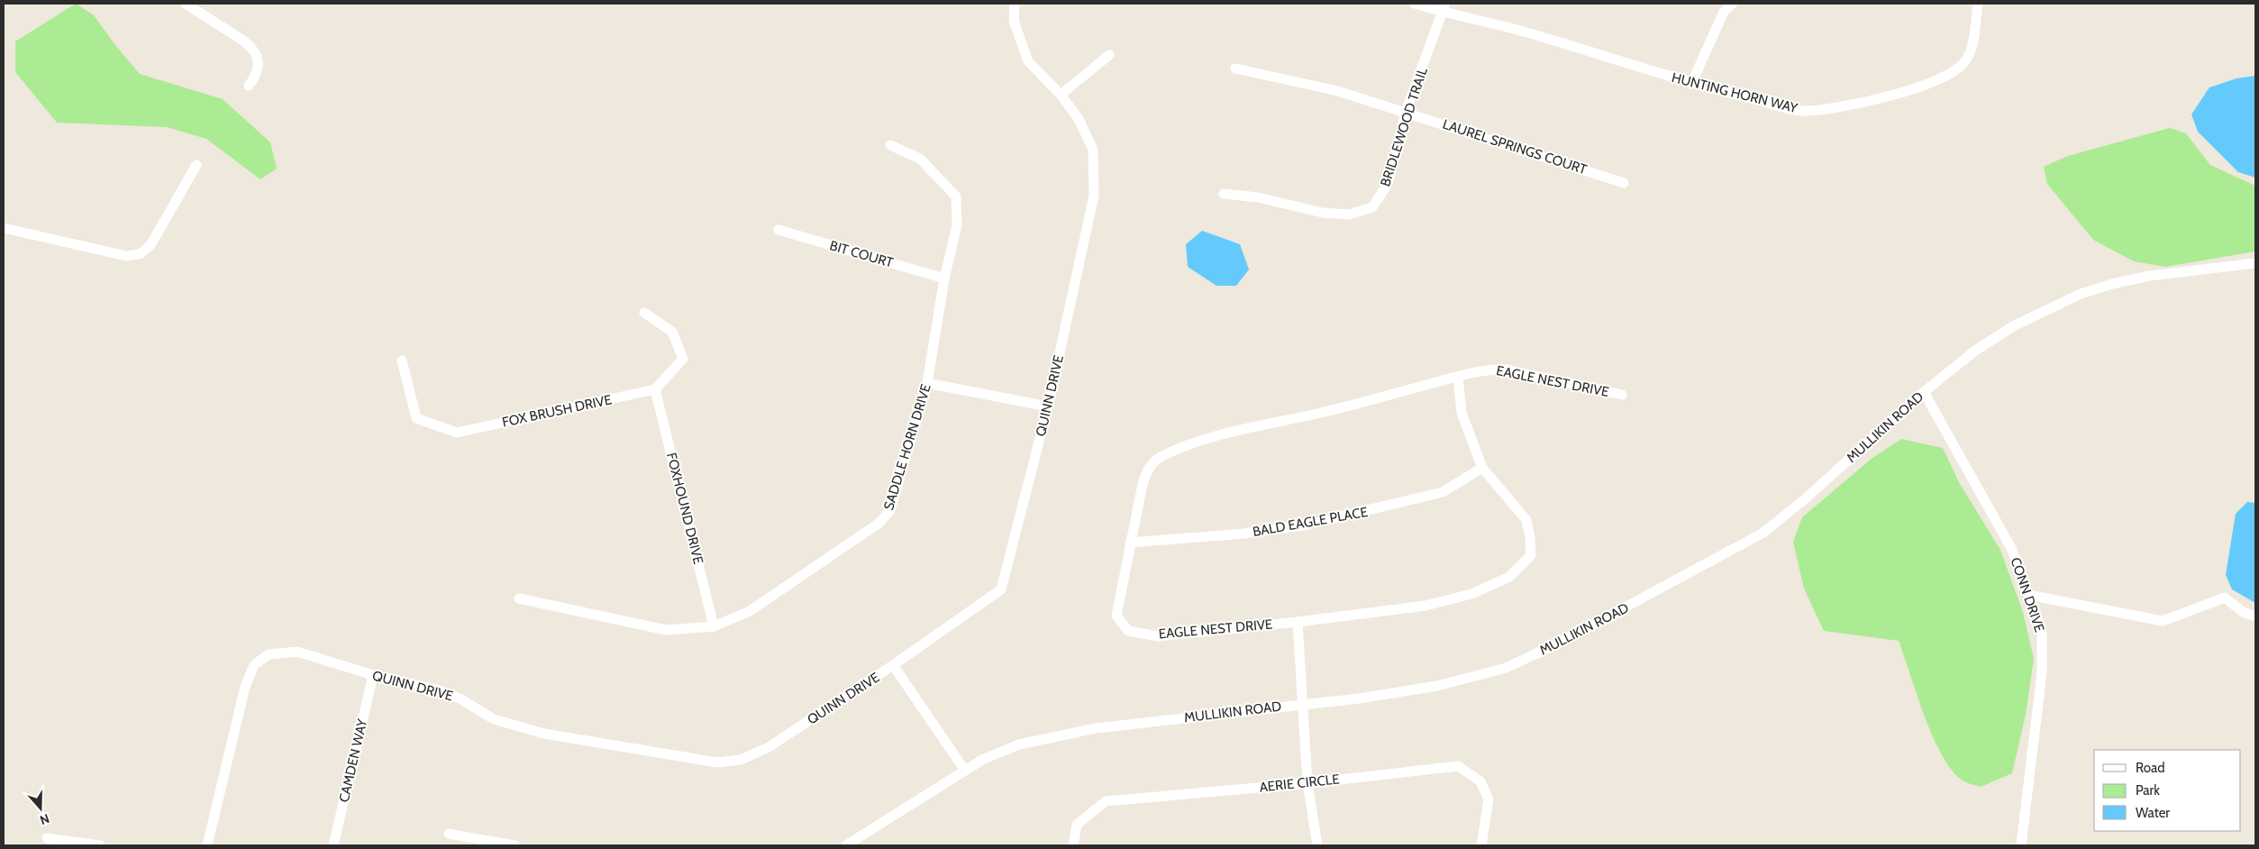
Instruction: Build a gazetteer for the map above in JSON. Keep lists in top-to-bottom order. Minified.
{"streets":{"street":["HUNTING HORN WAY","BRIDLEWOOD TRAIL","LAUREL SPRINGS COURT","BIT COURT","EAGLE NEST DRIVE","QUINN DRIVE","FOX BRUSH DRIVE","MULLIKIN ROAD","SADDLE HORN DRIVE","FOXHOUND DRIVE","BALD EAGLE PLACE","CONN DRIVE","CAMDEN WAY","AERIE CIRCLE"]},"crossings":[["HUNTING HORN WAY","BRIDLEWOOD TRAIL"],["BRIDLEWOOD TRAIL","LAUREL SPRINGS COURT"],["BIT COURT","SADDLE HORN DRIVE"],["EAGLE NEST DRIVE","BALD EAGLE PLACE"],["QUINN DRIVE","CAMDEN WAY"],["FOX BRUSH DRIVE","FOXHOUND DRIVE"],["MULLIKIN ROAD","CONN DRIVE"],["SADDLE HORN DRIVE","FOXHOUND DRIVE"]],"legend":["Road","Park","Water"],"north":"bottom"}
